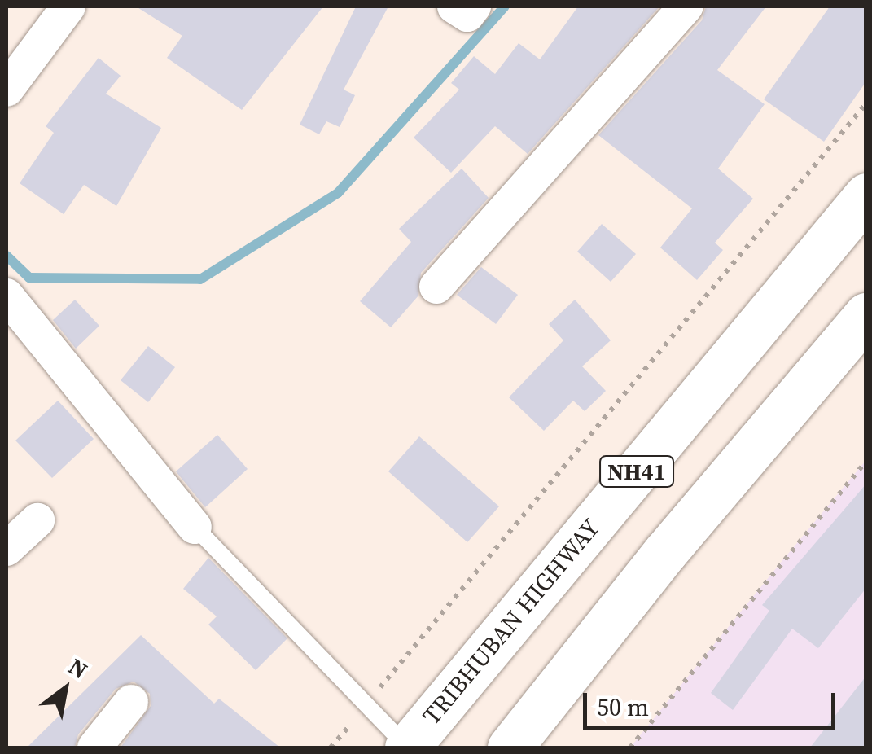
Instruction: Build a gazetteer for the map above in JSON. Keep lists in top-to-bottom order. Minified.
{"streets":{"highway":["NH41","TRIBHUBAN HIGHWAY"]},"scale_bar":"50 m","north":"top right"}
